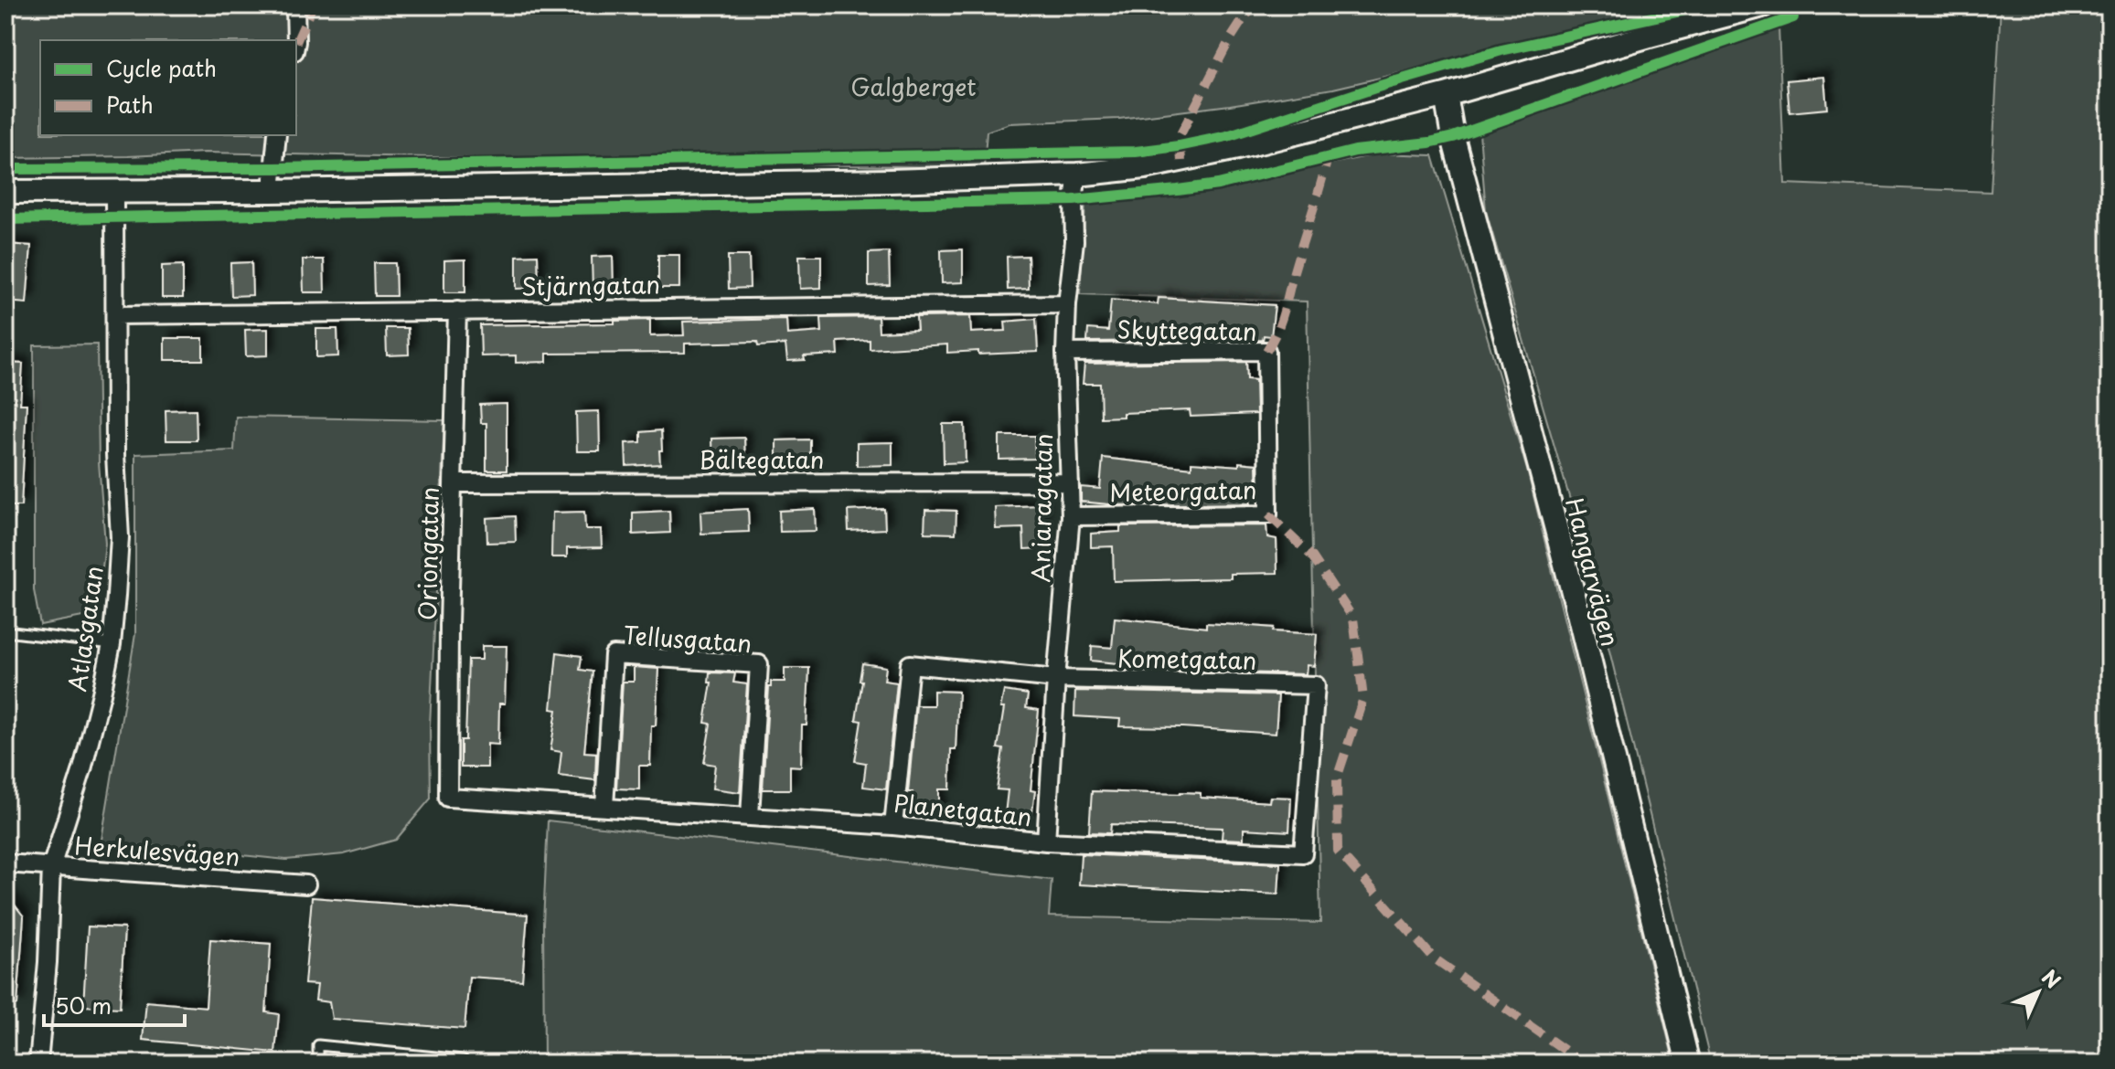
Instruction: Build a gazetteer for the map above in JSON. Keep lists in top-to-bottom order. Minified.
{"streets":{"main road":["Hangarvägen"],"street":["Stjärngatan","Skyttegatan","Bältegatan","Meteorgatan","Aniaragatan","Oriongatan","Atlasgatan","Tellusgatan","Kometgatan","Planetgatan","Herkulesvägen"]},"crossings":[["Stjärngatan","Aniaragatan"],["Stjärngatan","Oriongatan"],["Stjärngatan","Atlasgatan"],["Skyttegatan","Meteorgatan"],["Skyttegatan","Aniaragatan"],["Bältegatan","Aniaragatan"],["Bältegatan","Oriongatan"],["Meteorgatan","Aniaragatan"],["Aniaragatan","Kometgatan"],["Aniaragatan","Planetgatan"],["Oriongatan","Planetgatan"],["Atlasgatan","Herkulesvägen"],["Tellusgatan","Planetgatan"],["Kometgatan","Planetgatan"]],"parks":["Galgberget"],"legend":["Cycle path","Path"],"scale_bar":"50 m","north":"top right"}
